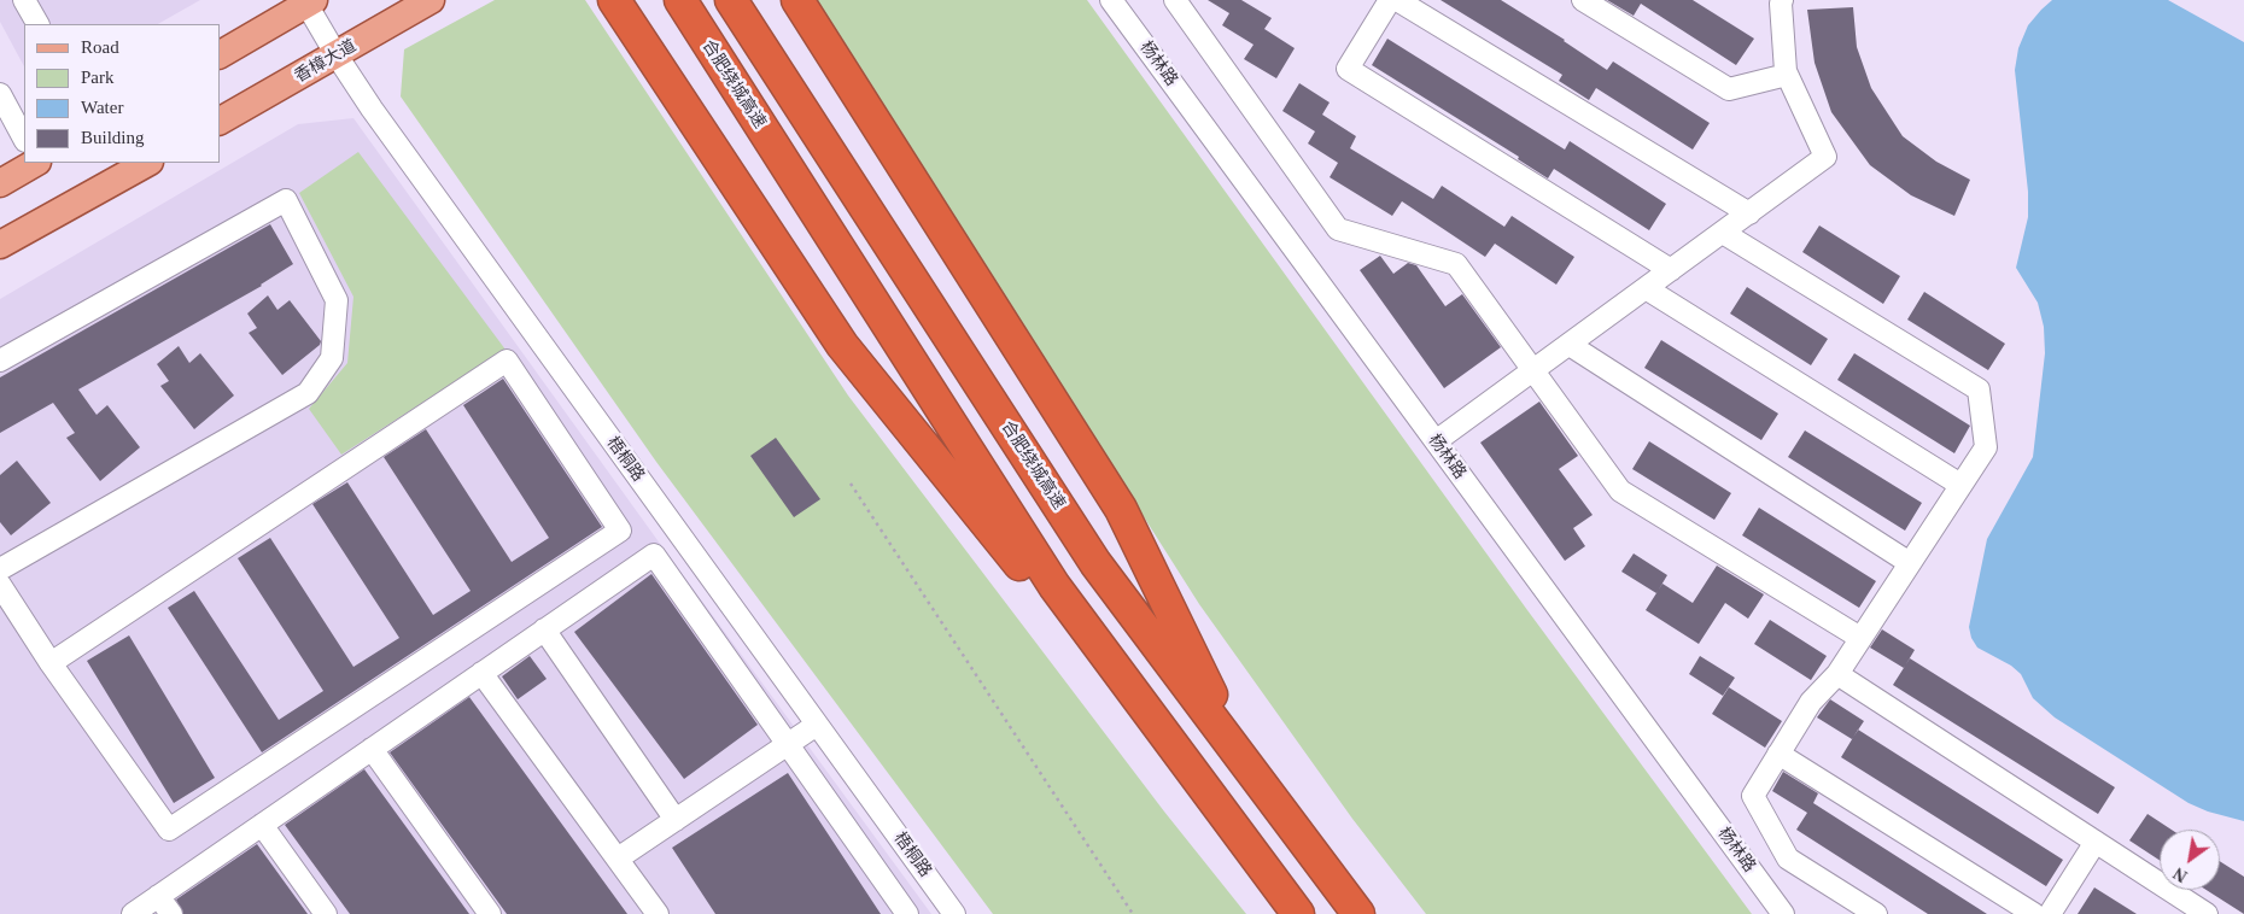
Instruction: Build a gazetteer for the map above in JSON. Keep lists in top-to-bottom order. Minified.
{"streets":{"highway":["合肥绕城高速"],"main road":["香樟大道"],"street":["杨林路","梧桐路"]},"crossings":[["香樟大道","梧桐路"]],"legend":["Road","Park","Water","Building"],"north":"bottom left"}
